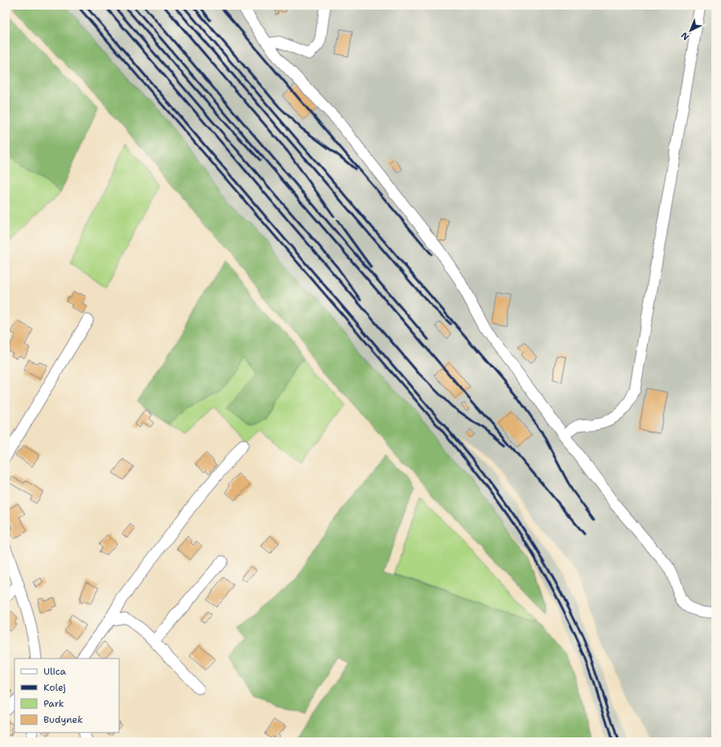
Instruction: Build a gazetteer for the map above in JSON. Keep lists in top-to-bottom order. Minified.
{"legend":["Ulica","Kolej","Park","Budynek"],"north":"bottom left"}
